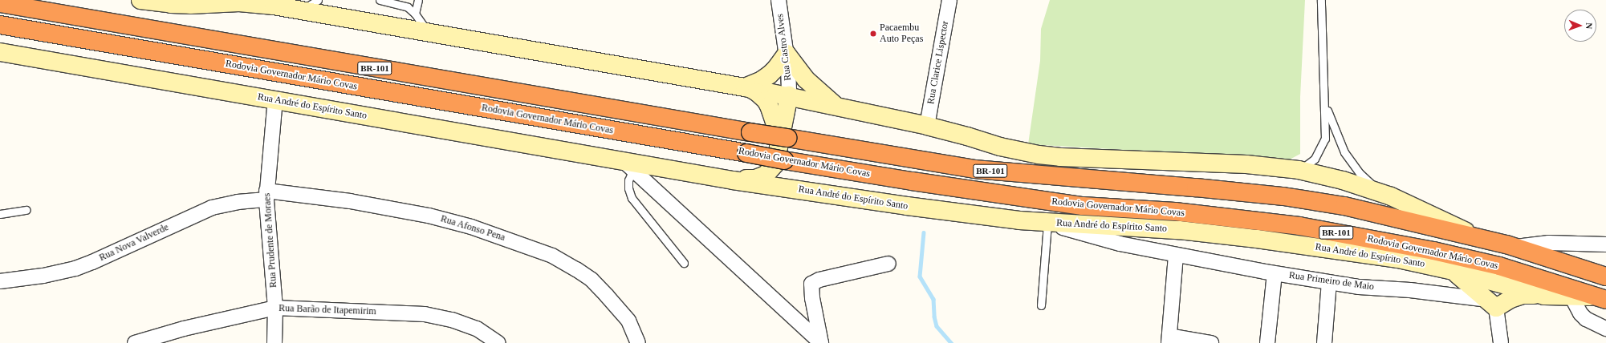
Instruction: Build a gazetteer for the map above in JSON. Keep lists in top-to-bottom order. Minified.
{"streets":{"highway":["BR-101","Rodovia Governador Mário Covas"],"street":["Rua Castro Alves","Rua Clarice Lispector","Rua André do Espírito Santo","Rua Afonso Pena","Rua Prudente de Moraes","Rua Nova Valverde","Rua Primeiro de Maio","Rua Barão de Itapemirim"]},"crossings":[["Rodovia Governador Mário Covas","Rua André do Espírito Santo"],["Rua André do Espírito Santo","Rua Prudente de Moraes"],["Rua André do Espírito Santo","Rua Primeiro de Maio"],["Rua Afonso Pena","Rua Prudente de Moraes"],["Rua Afonso Pena","Rua Nova Valverde"],["Rua Prudente de Moraes","Rua Nova Valverde"],["Rua Prudente de Moraes","Rua Barão de Itapemirim"]],"places":["Pacaembu Auto Peças"],"north":"right"}
